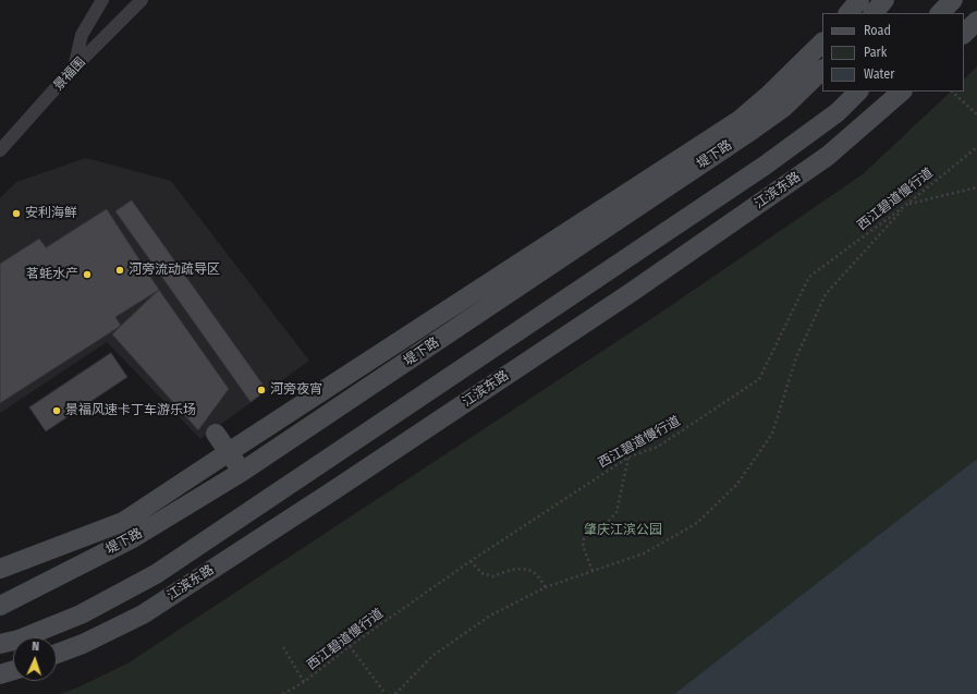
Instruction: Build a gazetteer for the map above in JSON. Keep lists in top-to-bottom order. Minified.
{"streets":{"main road":["堤下路","江滨东路"],"street":["景福围"],"path":["西江碧道慢行道"]},"parks":["肇庆江滨公园"],"places":["安利海鲜","河旁流动疏导区","茗蚝水产","河旁夜宵","景福风速卡丁车游乐场"],"legend":["Road","Park","Water"],"north":"top"}
